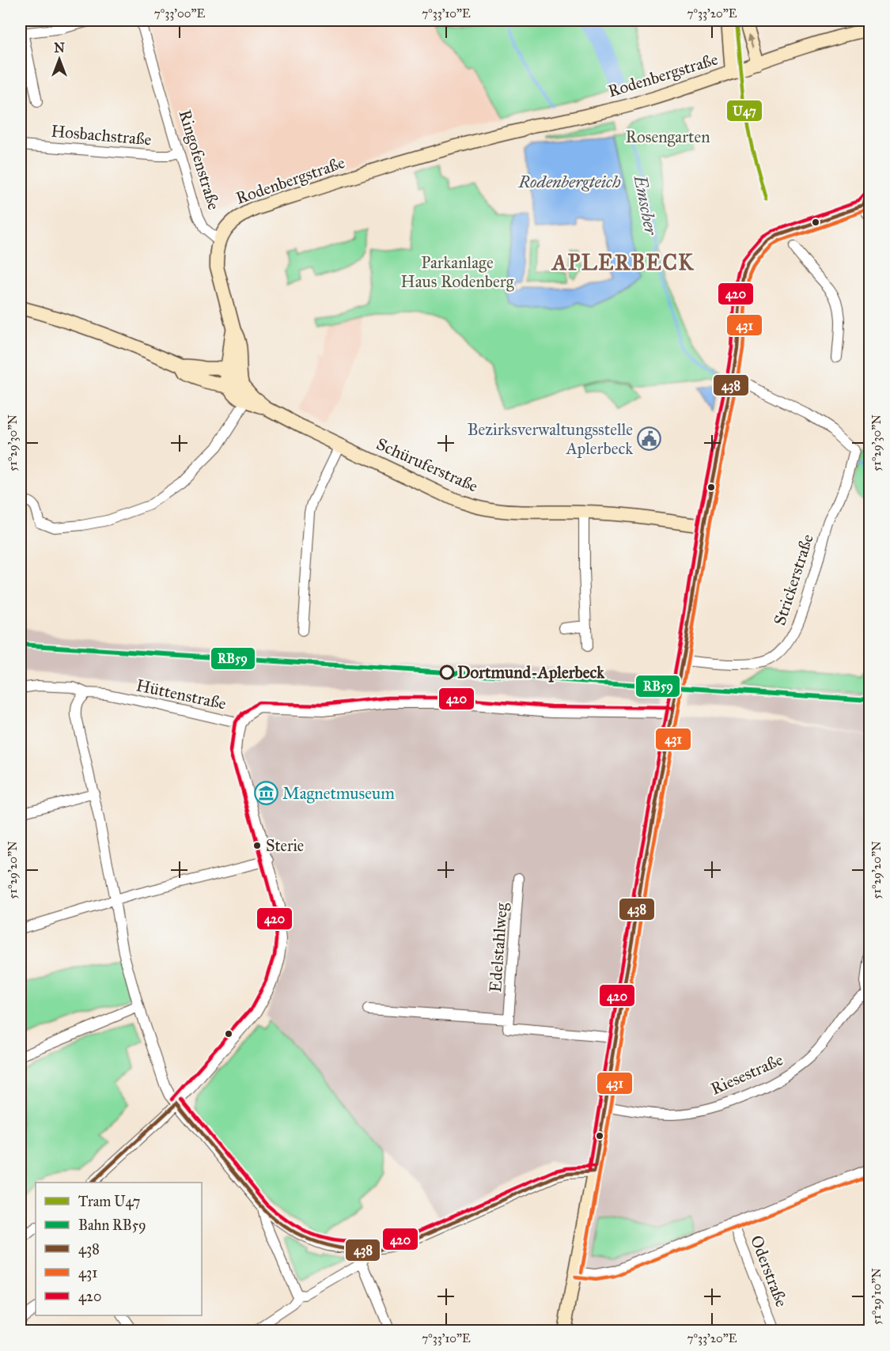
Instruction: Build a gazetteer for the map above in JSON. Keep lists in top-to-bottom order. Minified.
{"streets":{"main road":["Rodenbergstraße","Schüruferstraße"],"street":["Hosbachstraße","Ringofenstraße","Strickerstraße","Hüttenstraße","Edelstahlweg","Riesestraße","Oderstraße"]},"crossings":[["Rodenbergstraße","Ringofenstraße"],["Hosbachstraße","Ringofenstraße"]],"districts":["APLERBECK"],"water":["Rodenbergteich","Emscher"],"parks":["Rosengarten","Parkanlage Haus Rodenberg"],"places":{"public building":["Bezirksverwaltungsstelle Aplerbeck"],"other":["Dortmund-Aplerbeck","Sterie"],"museum":["Magnetmuseum"]},"lines":["tram line U47","transit line 420","transit line 438","transit line 431","rail line RB59"],"legend":["Tram U47","Bahn RB59","438","431","420"],"north":"top","coordinates":["7°33'00\"E","7°33'10\"E","7°33'20\"E","51°29'30\"N","51°29'20\"N","51°29'10\"N"]}
